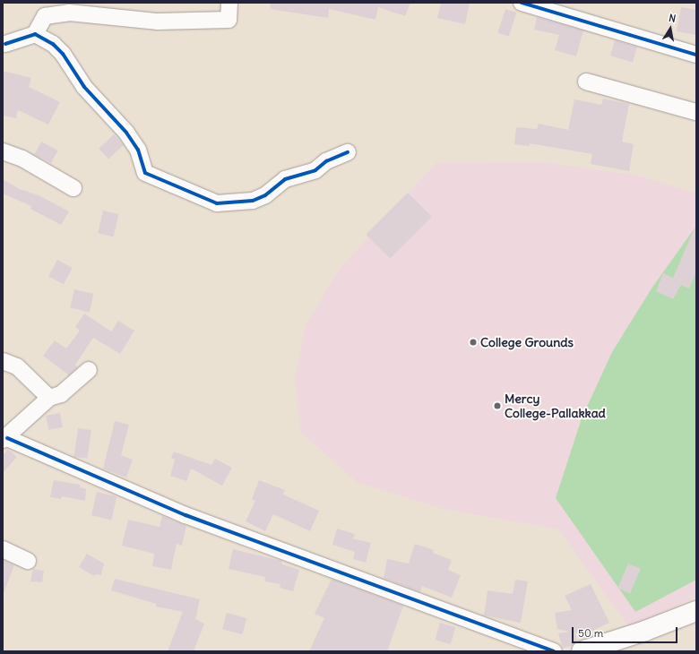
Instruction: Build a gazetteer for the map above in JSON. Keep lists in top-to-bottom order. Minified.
{"places":["College Grounds","Mercy College-Pallakkad"],"scale_bar":"50 m","north":"top"}
